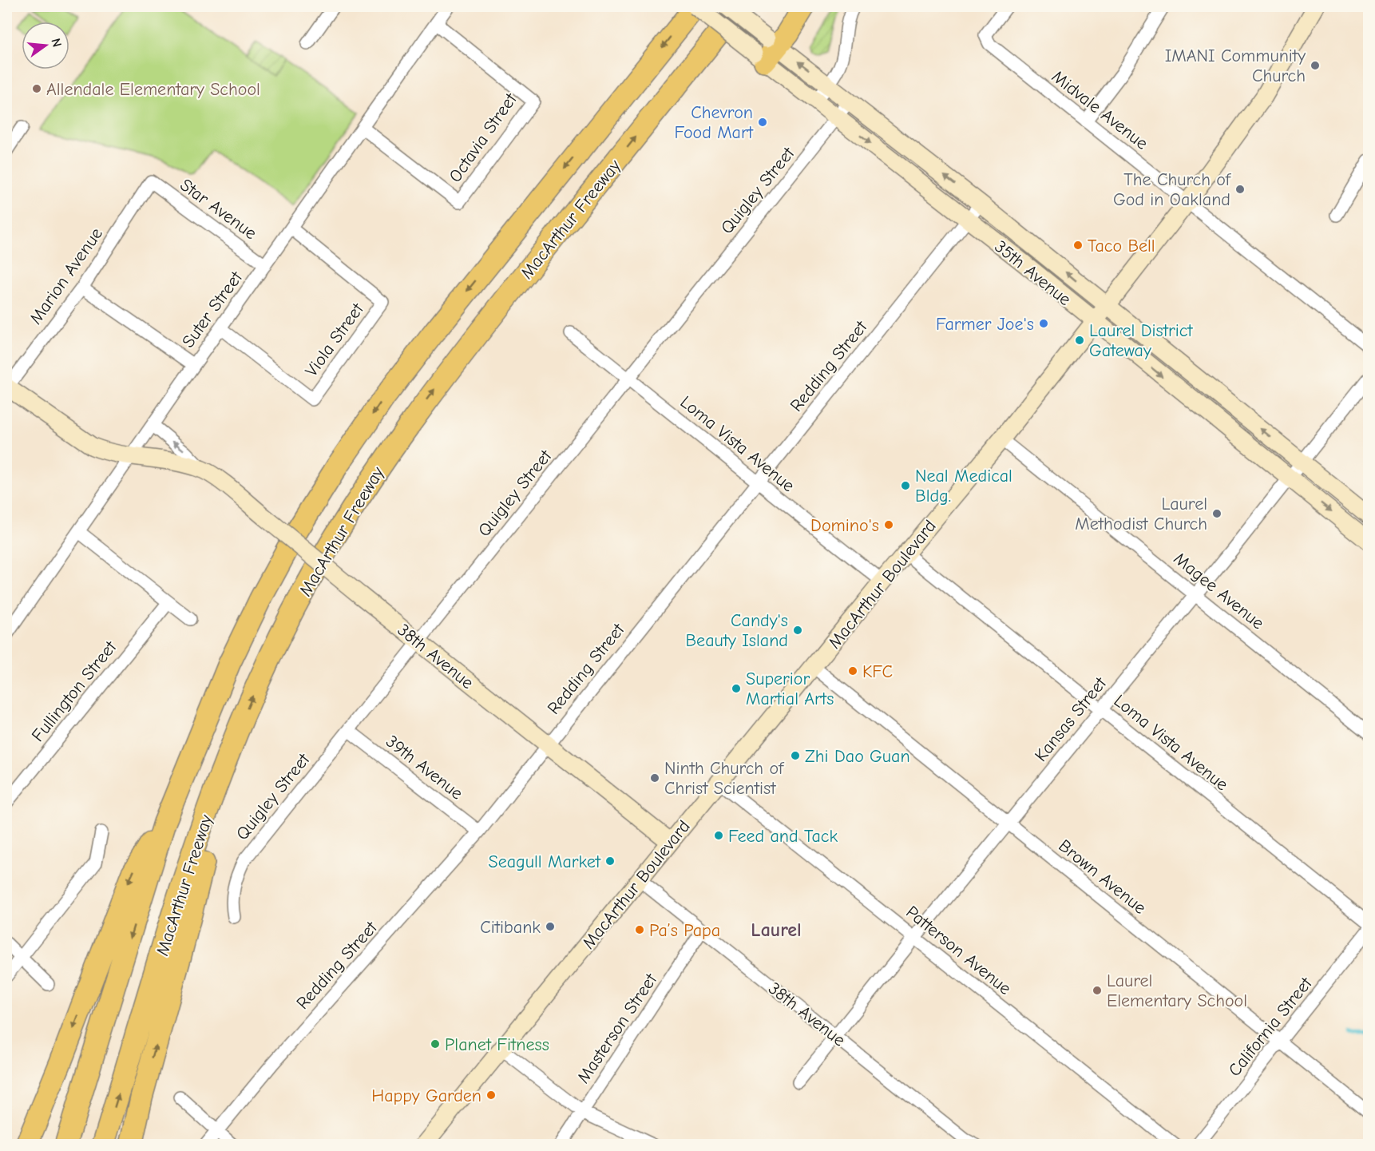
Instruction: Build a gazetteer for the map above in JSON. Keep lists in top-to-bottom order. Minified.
{"streets":{"highway":["MacArthur Freeway"],"main road":["35th Avenue","MacArthur Boulevard","38th Avenue"],"street":["Midvale Avenue","Octavia Street","Quigley Street","Star Avenue","Marion Avenue","Suter Street","Viola Street","Redding Street","Loma Vista Avenue","Magee Avenue","Fullington Street","Kansas Street","39th Avenue","Brown Avenue","Patterson Avenue","California Street","Masterson Street"]},"crossings":[["Midvale Avenue","MacArthur Boulevard"],["Octavia Street","Suter Street"],["Quigley Street","35th Avenue"],["Quigley Street","Loma Vista Avenue"],["Quigley Street","38th Avenue"],["Quigley Street","39th Avenue"],["Star Avenue","Marion Avenue"],["Star Avenue","Suter Street"],["MacArthur Freeway","35th Avenue"],["35th Avenue","Redding Street"],["35th Avenue","MacArthur Boulevard"],["35th Avenue","Kansas Street"],["Marion Avenue","38th Avenue"],["Suter Street","Viola Street"],["Suter Street","38th Avenue"],["Redding Street","Loma Vista Avenue"],["Redding Street","38th Avenue"],["Redding Street","39th Avenue"],["Loma Vista Avenue","MacArthur Boulevard"],["Loma Vista Avenue","Kansas Street"],["MacArthur Boulevard","Magee Avenue"],["MacArthur Boulevard","38th Avenue"],["MacArthur Boulevard","Brown Avenue"],["MacArthur Boulevard","Patterson Avenue"],["Magee Avenue","Kansas Street"],["38th Avenue","Kansas Street"],["38th Avenue","Masterson Street"],["Kansas Street","Brown Avenue"],["Kansas Street","Patterson Avenue"],["Brown Avenue","California Street"]],"districts":["Laurel"],"places":["IMANI Community Church","Allendale Elementary School","Chevron Food Mart","The Church of God in Oakland","Taco Bell","Farmer Joe's","Laurel District Gateway","Neal Medical Bldg.","Laurel Methodist Church","Domino's","Candy's Beauty Island","KFC","Superior Martial Arts","Zhi Dao Guan","Ninth Church of Christ Scientist","Feed and Tack","Seagull Market","Citibank","Pa’s Papa","Laurel Elementary School","Planet Fitness","Happy Garden"],"north":"right"}
